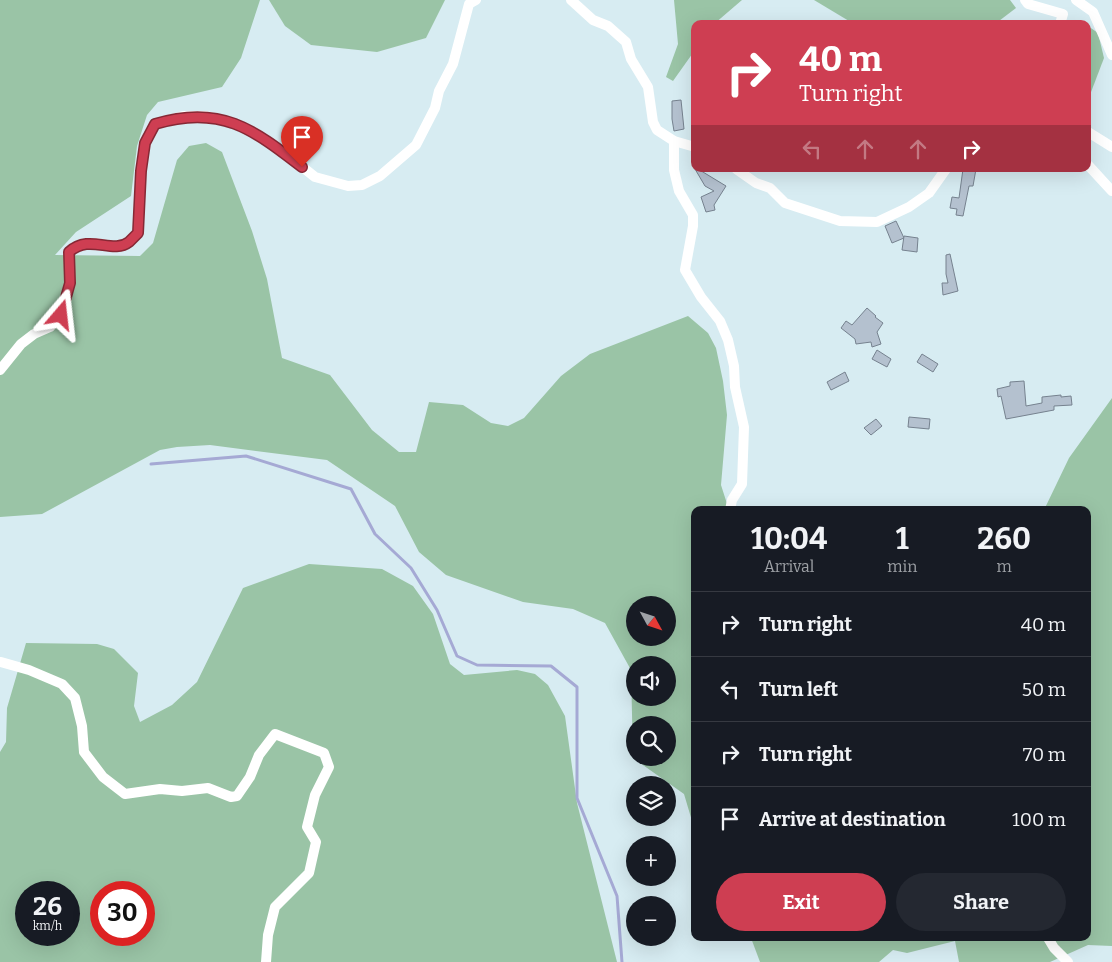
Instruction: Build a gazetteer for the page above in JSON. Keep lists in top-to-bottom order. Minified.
{"north":"bottom right","page":{"turn":["40 m","Turn right"],"eta":["10:04","Arrival","1","min","260","m"],"list":[{"name":"Turn right","value":"40 m"},{"name":"Turn left","value":"50 m"},{"name":"Turn right","value":"70 m"},{"name":"Arrive at destination","value":"100 m"}],"map_buttons":["+","−"],"buttons":["Exit","Share"],"speed":"26 km/h","limit":"30"}}
